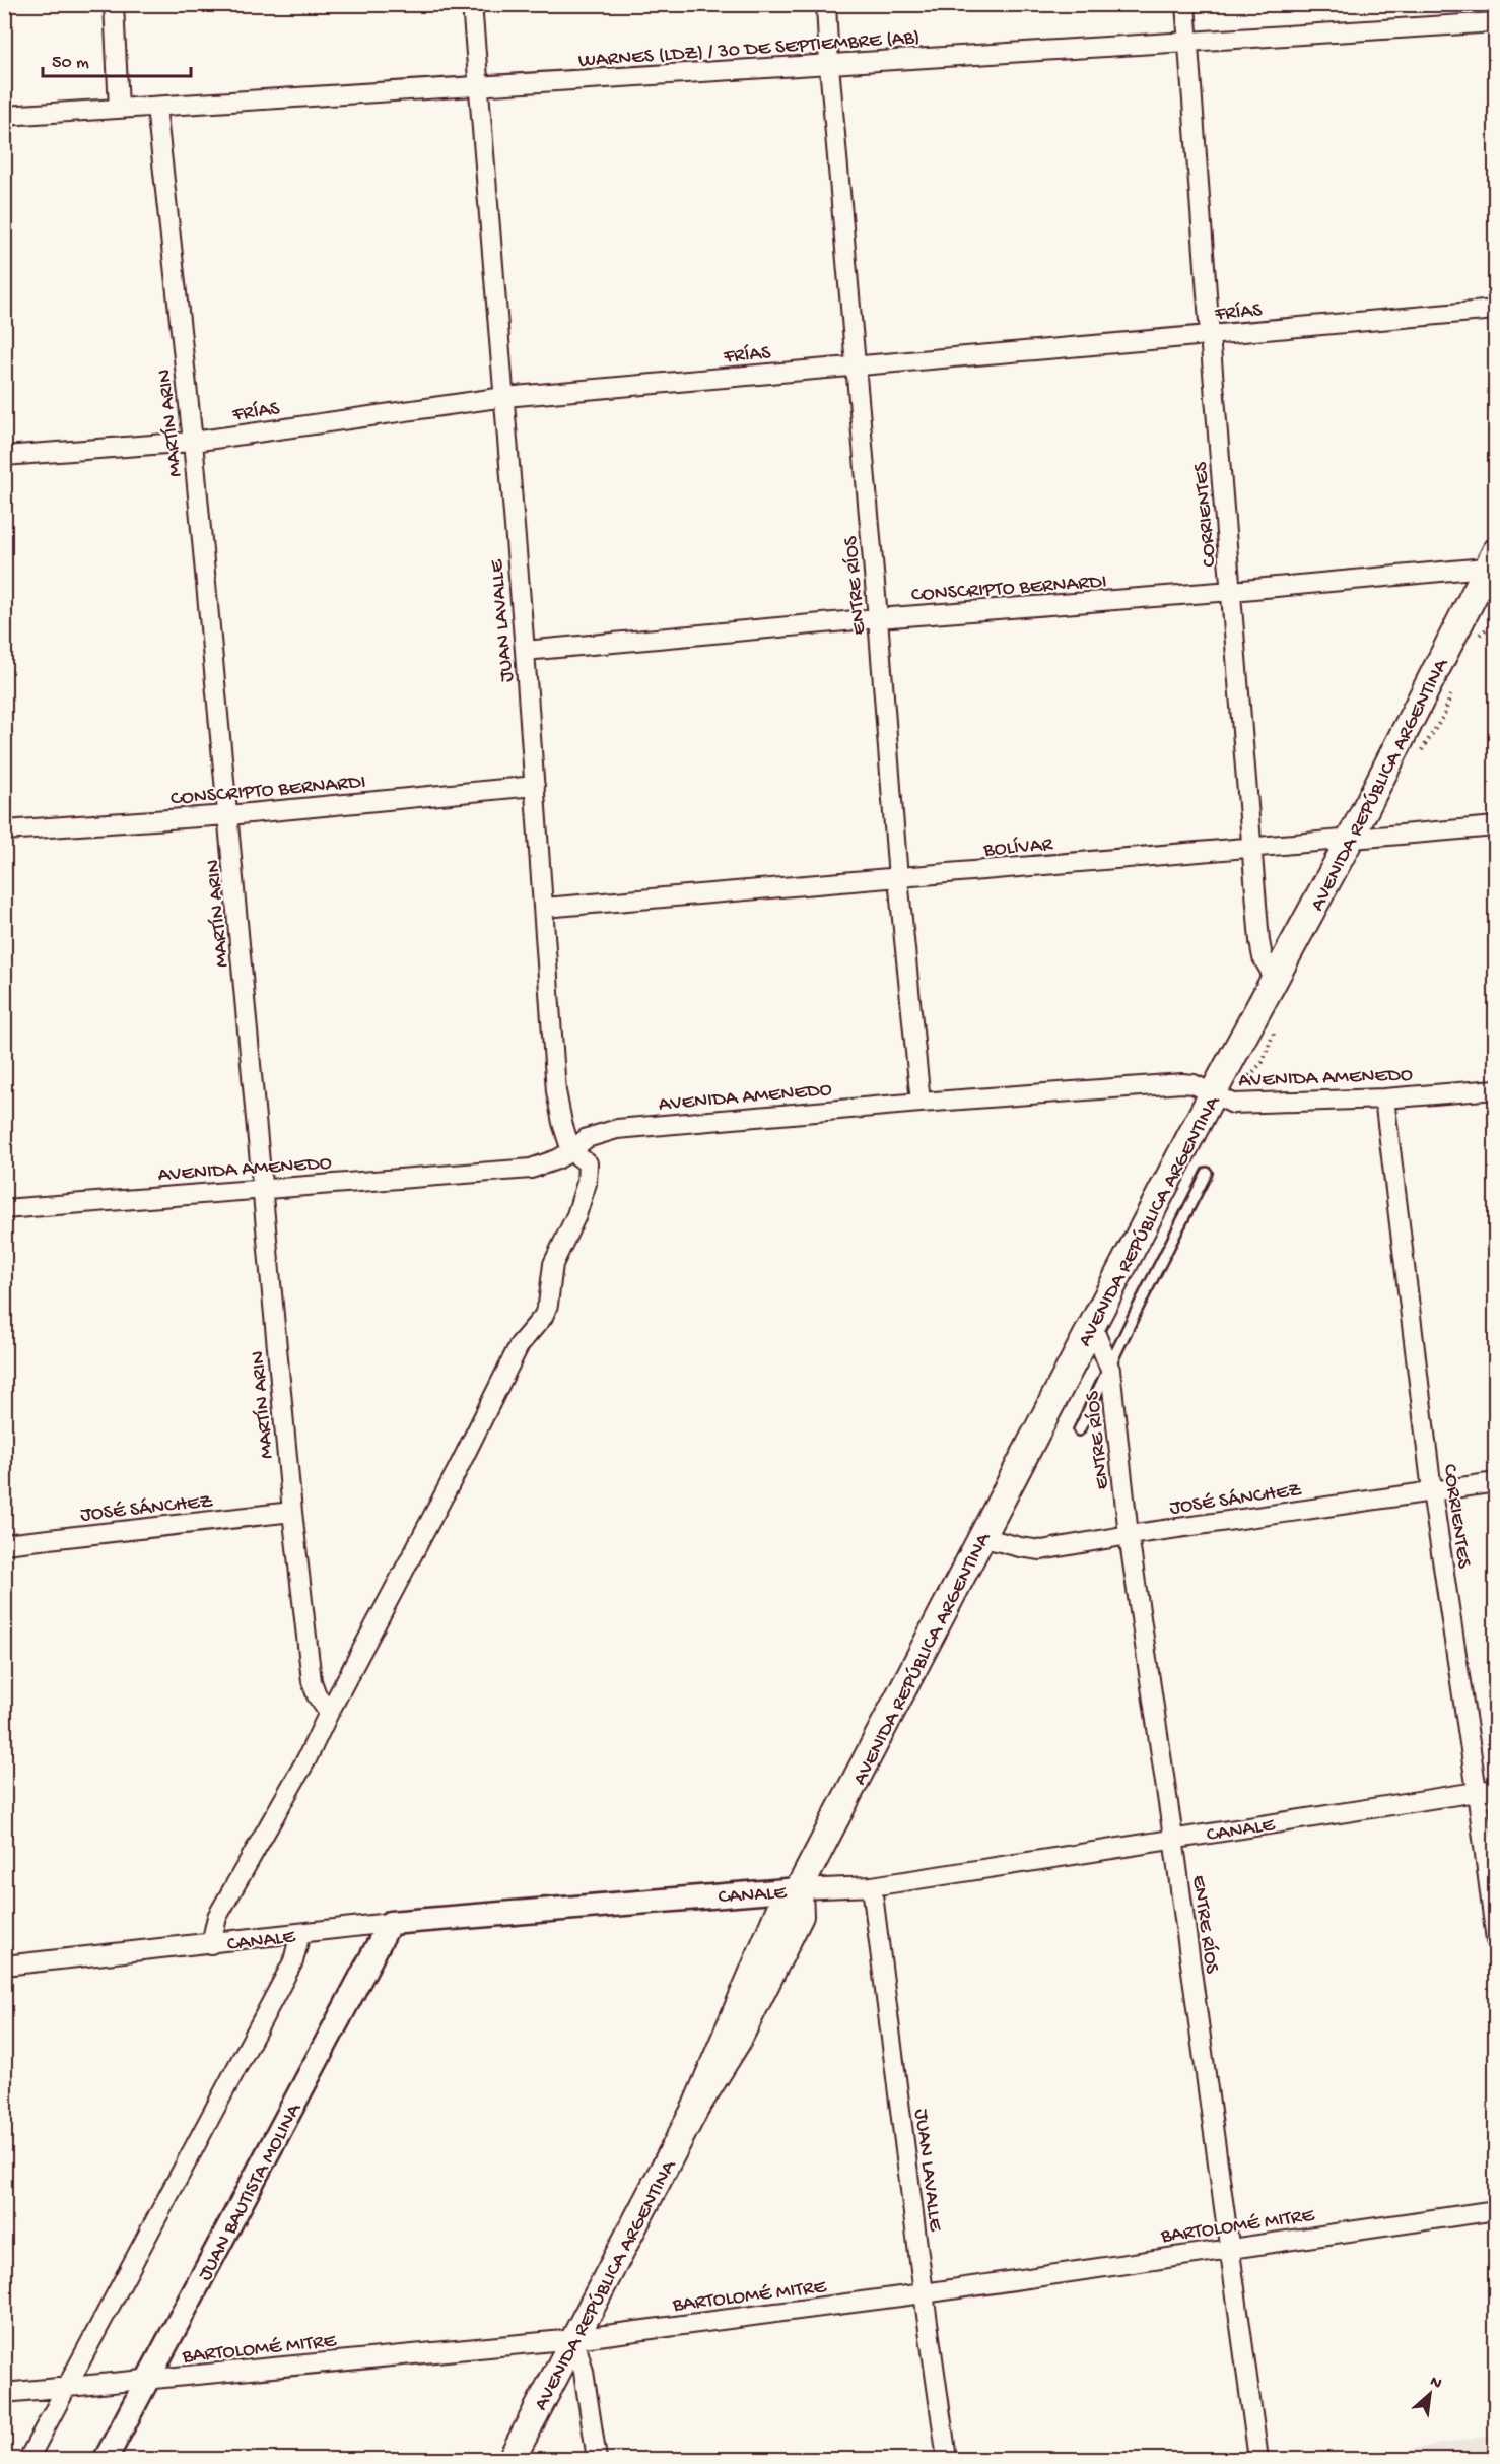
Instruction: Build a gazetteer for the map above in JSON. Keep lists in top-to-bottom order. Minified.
{"streets":{"main road":["AVENIDA REPÚBLICA ARGENTINA"],"street":["WARNES (LDZ) / 30 DE SEPTIEMBRE (AB)","FRÍAS","MARTÍN ARIN","CORRIENTES","ENTRE RÍOS","CONSCRIPTO BERNARDI","JUAN LAVALLE","BOLÍVAR","AVENIDA AMENEDO","JOSÉ SÁNCHEZ","CANALE","JUAN BAUTISTA MOLINA","BARTOLOMÉ MITRE"]},"crossings":[["WARNES (LDZ) / 30 DE SEPTIEMBRE (AB)","MARTÍN ARIN"],["WARNES (LDZ) / 30 DE SEPTIEMBRE (AB)","CORRIENTES"],["WARNES (LDZ) / 30 DE SEPTIEMBRE (AB)","ENTRE RÍOS"],["WARNES (LDZ) / 30 DE SEPTIEMBRE (AB)","JUAN LAVALLE"],["FRÍAS","MARTÍN ARIN"],["FRÍAS","CORRIENTES"],["FRÍAS","ENTRE RÍOS"],["FRÍAS","JUAN LAVALLE"],["MARTÍN ARIN","CONSCRIPTO BERNARDI"],["MARTÍN ARIN","JUAN LAVALLE"],["MARTÍN ARIN","AVENIDA AMENEDO"],["MARTÍN ARIN","JOSÉ SÁNCHEZ"],["CORRIENTES","CONSCRIPTO BERNARDI"],["CORRIENTES","AVENIDA REPÚBLICA ARGENTINA"],["CORRIENTES","BOLÍVAR"],["CORRIENTES","AVENIDA AMENEDO"],["CORRIENTES","JOSÉ SÁNCHEZ"],["CORRIENTES","CANALE"],["ENTRE RÍOS","CONSCRIPTO BERNARDI"],["ENTRE RÍOS","AVENIDA REPÚBLICA ARGENTINA"],["ENTRE RÍOS","BOLÍVAR"],["ENTRE RÍOS","AVENIDA AMENEDO"],["ENTRE RÍOS","JOSÉ SÁNCHEZ"],["ENTRE RÍOS","CANALE"],["ENTRE RÍOS","BARTOLOMÉ MITRE"],["CONSCRIPTO BERNARDI","JUAN LAVALLE"],["CONSCRIPTO BERNARDI","AVENIDA REPÚBLICA ARGENTINA"],["JUAN LAVALLE","BOLÍVAR"],["JUAN LAVALLE","AVENIDA AMENEDO"],["JUAN LAVALLE","CANALE"],["JUAN LAVALLE","BARTOLOMÉ MITRE"],["AVENIDA REPÚBLICA ARGENTINA","BOLÍVAR"],["AVENIDA REPÚBLICA ARGENTINA","AVENIDA AMENEDO"],["AVENIDA REPÚBLICA ARGENTINA","JOSÉ SÁNCHEZ"],["AVENIDA REPÚBLICA ARGENTINA","CANALE"],["AVENIDA REPÚBLICA ARGENTINA","BARTOLOMÉ MITRE"],["CANALE","JUAN BAUTISTA MOLINA"],["JUAN BAUTISTA MOLINA","BARTOLOMÉ MITRE"]],"scale_bar":"50 m","north":"top right"}
